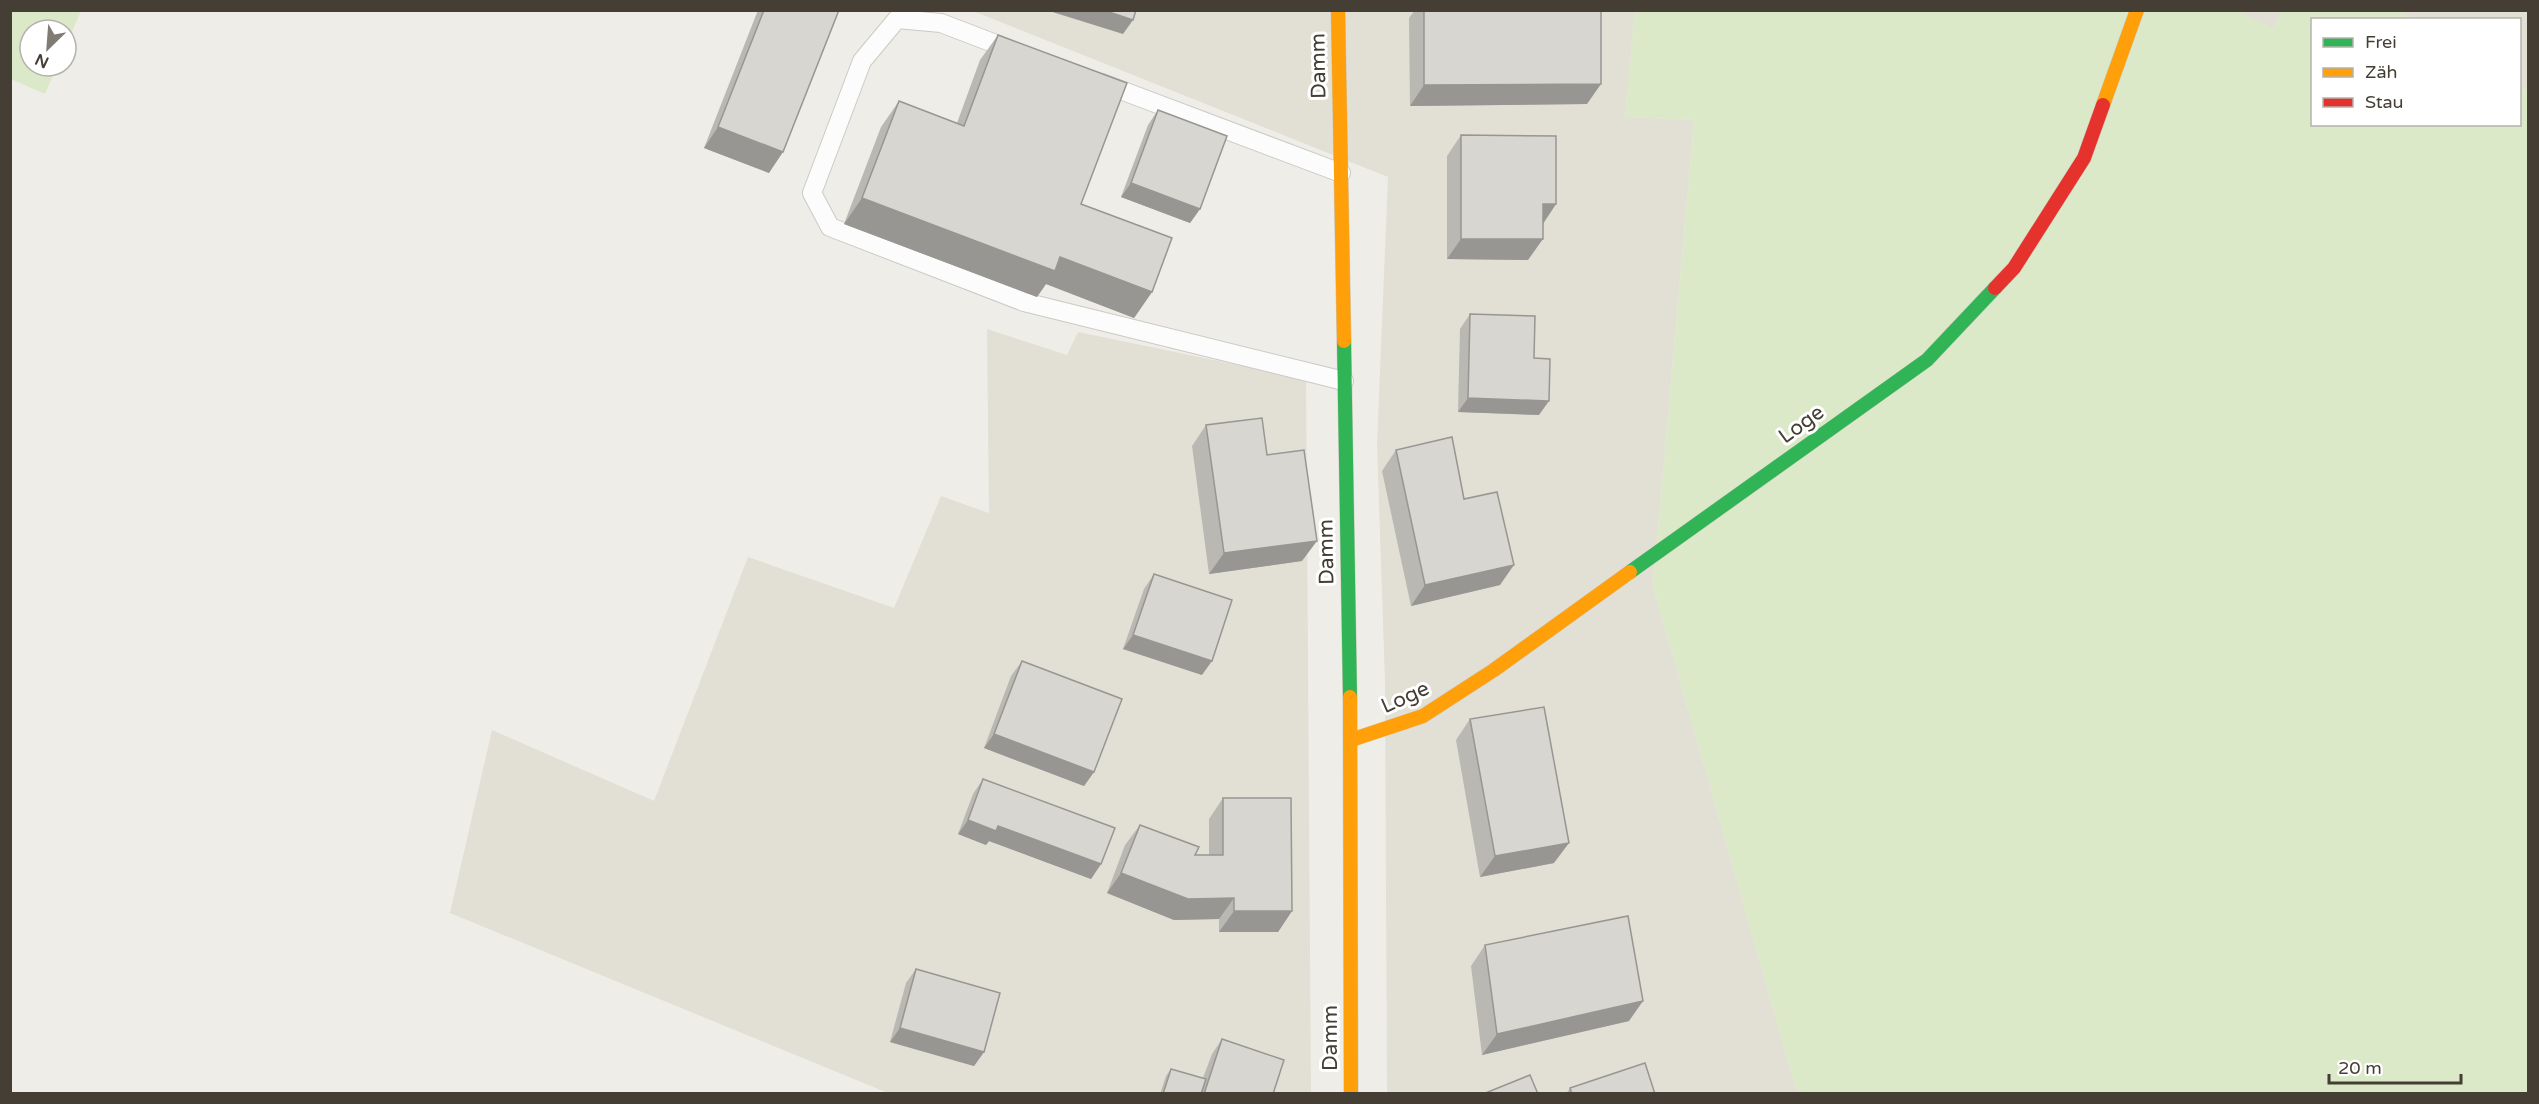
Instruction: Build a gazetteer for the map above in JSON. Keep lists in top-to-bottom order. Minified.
{"streets":{"main road":["Damm","Loge"]},"crossings":[["Damm","Loge"]],"legend":["Frei","Zäh","Stau"],"scale_bar":"20 m","north":"bottom left"}
